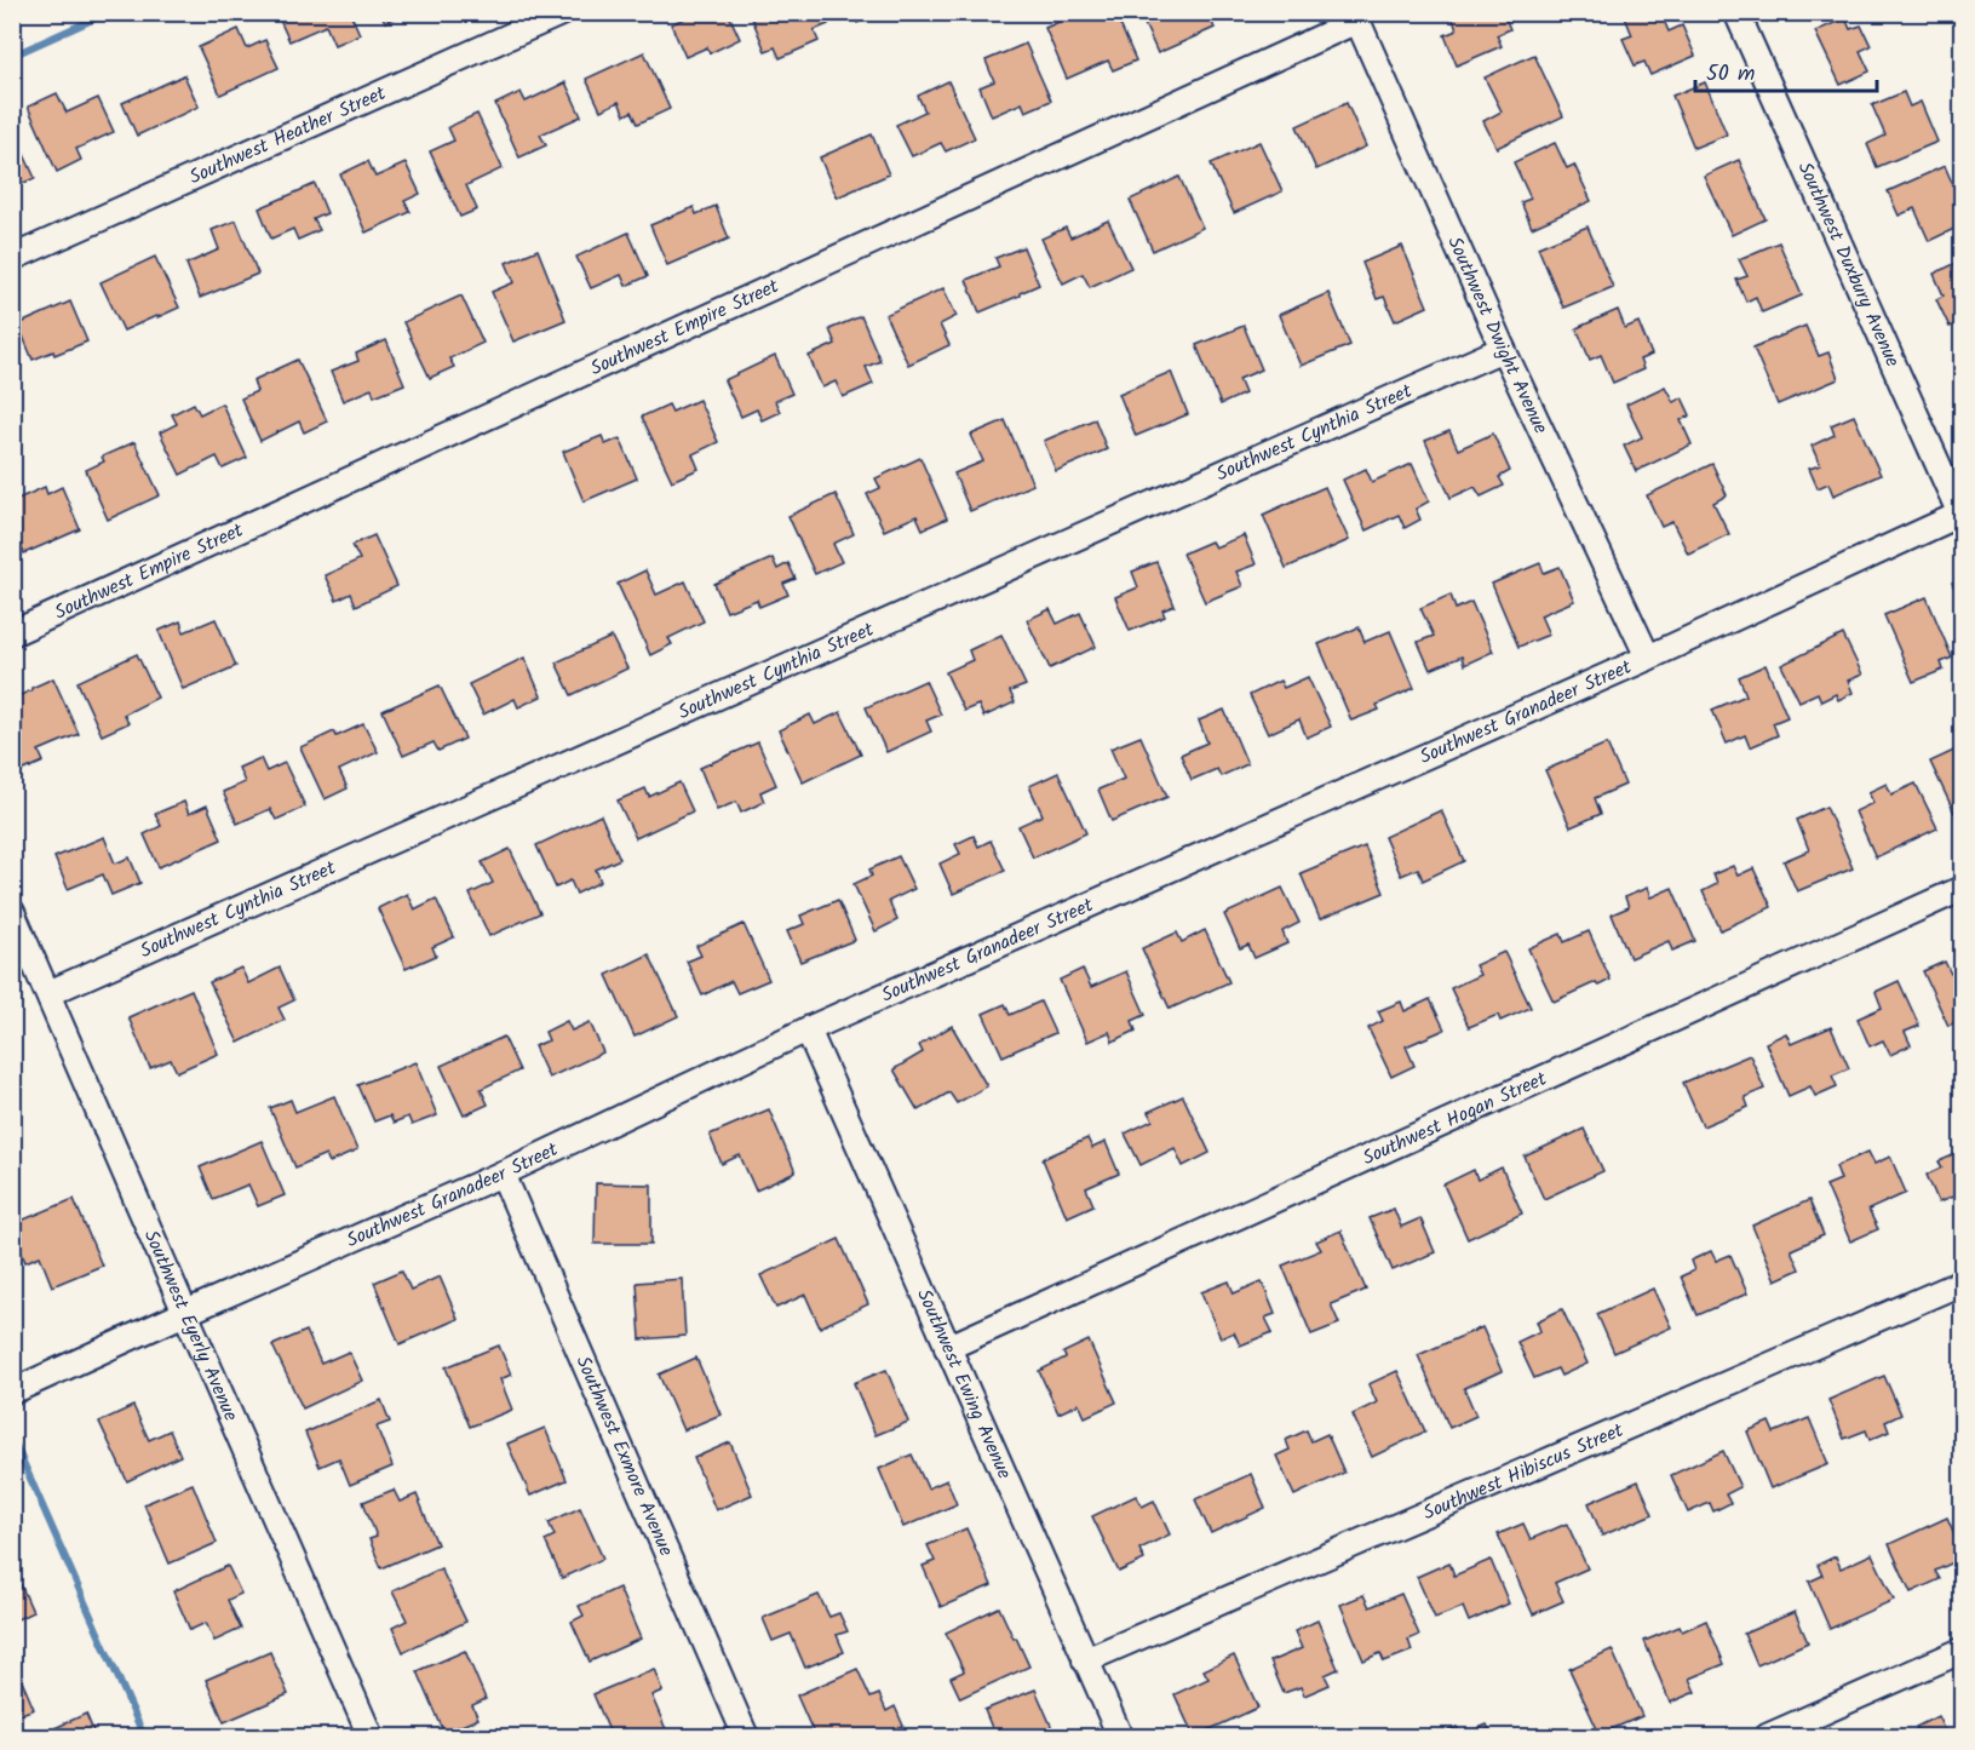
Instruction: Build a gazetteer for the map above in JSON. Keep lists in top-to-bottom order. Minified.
{"streets":{"street":["Southwest Heather Street","Southwest Duxbury Avenue","Southwest Empire Street","Southwest Dwight Avenue","Southwest Cynthia Street","Southwest Granadeer Street","Southwest Hogan Street","Southwest Eyerly Avenue","Southwest Ewing Avenue","Southwest Exmore Avenue","Southwest Hibiscus Street"]},"crossings":[["Southwest Duxbury Avenue","Southwest Granadeer Street"],["Southwest Empire Street","Southwest Dwight Avenue"],["Southwest Dwight Avenue","Southwest Cynthia Street"],["Southwest Dwight Avenue","Southwest Granadeer Street"],["Southwest Cynthia Street","Southwest Eyerly Avenue"],["Southwest Granadeer Street","Southwest Eyerly Avenue"],["Southwest Granadeer Street","Southwest Ewing Avenue"],["Southwest Granadeer Street","Southwest Exmore Avenue"],["Southwest Hogan Street","Southwest Ewing Avenue"],["Southwest Ewing Avenue","Southwest Hibiscus Street"]],"scale_bar":"50 m"}
